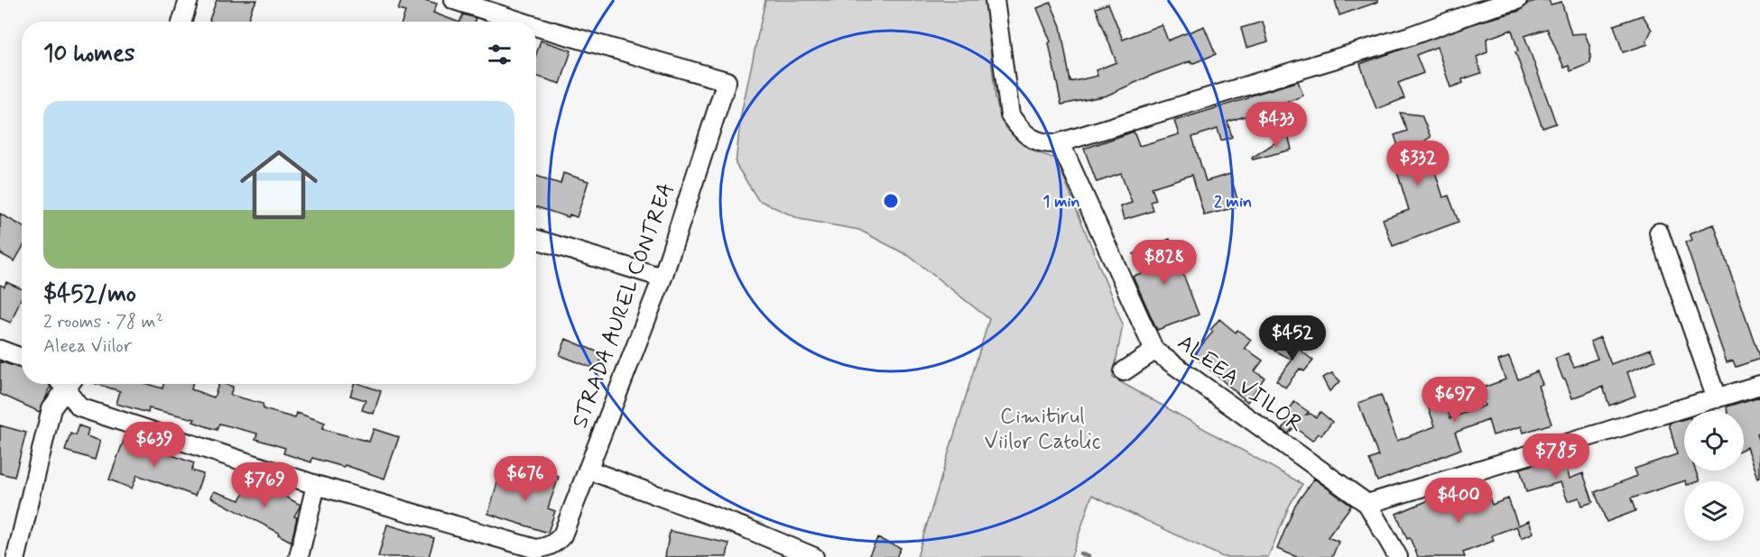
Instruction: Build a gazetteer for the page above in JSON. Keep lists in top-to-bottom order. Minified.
{"streets":{"street":["STRADA AUREL CONTREA","ALEEA VIILOR"]},"parks":["Cimitirul Viilor Catolic"],"page":{"heading":"10 homes","list":[{"name":"$452/mo","note":"2 rooms · 78 m² · Aleea Viilor"}],"price":["$433","$332","$828","$452","$697","$639","$785","$676","$769","$400"]},"rings":["1 min","2 min"]}
